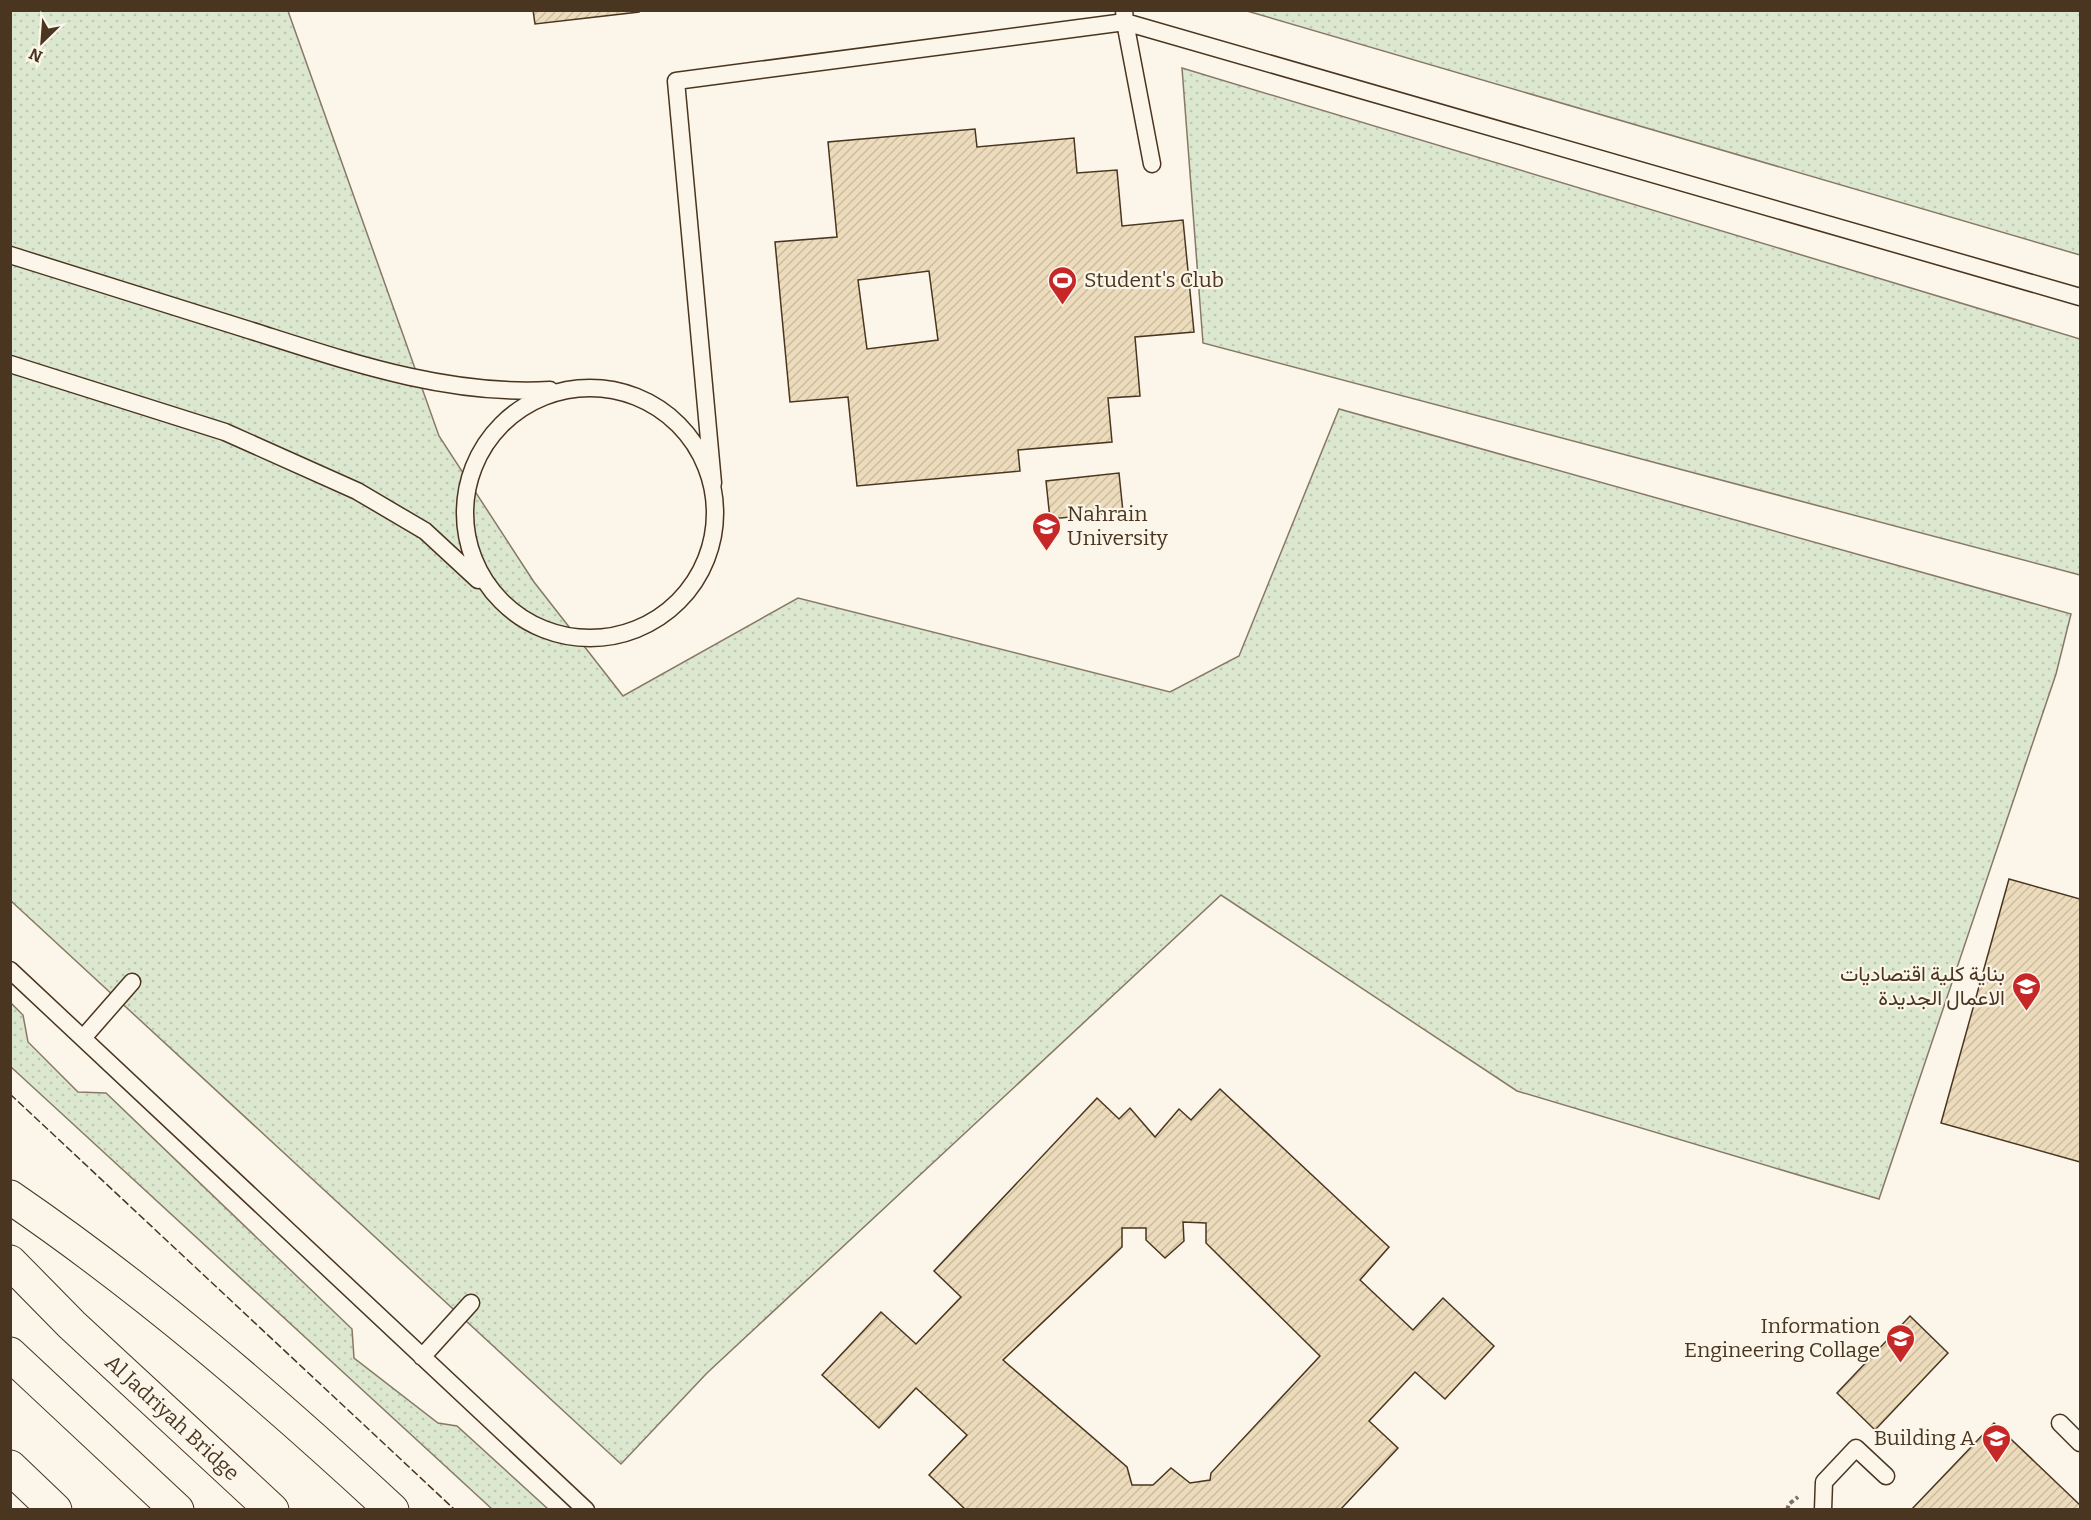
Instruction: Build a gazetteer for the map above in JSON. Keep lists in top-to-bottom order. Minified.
{"streets":{"main road":["Al Jadriyah Bridge"]},"places":{"sports":["Student's Club"],"school or university":["Nahrain University","بناية كلية اقتصاديات الاعمال الجديدة","Information Engineering Collage","Building A"]},"north":"bottom left"}
